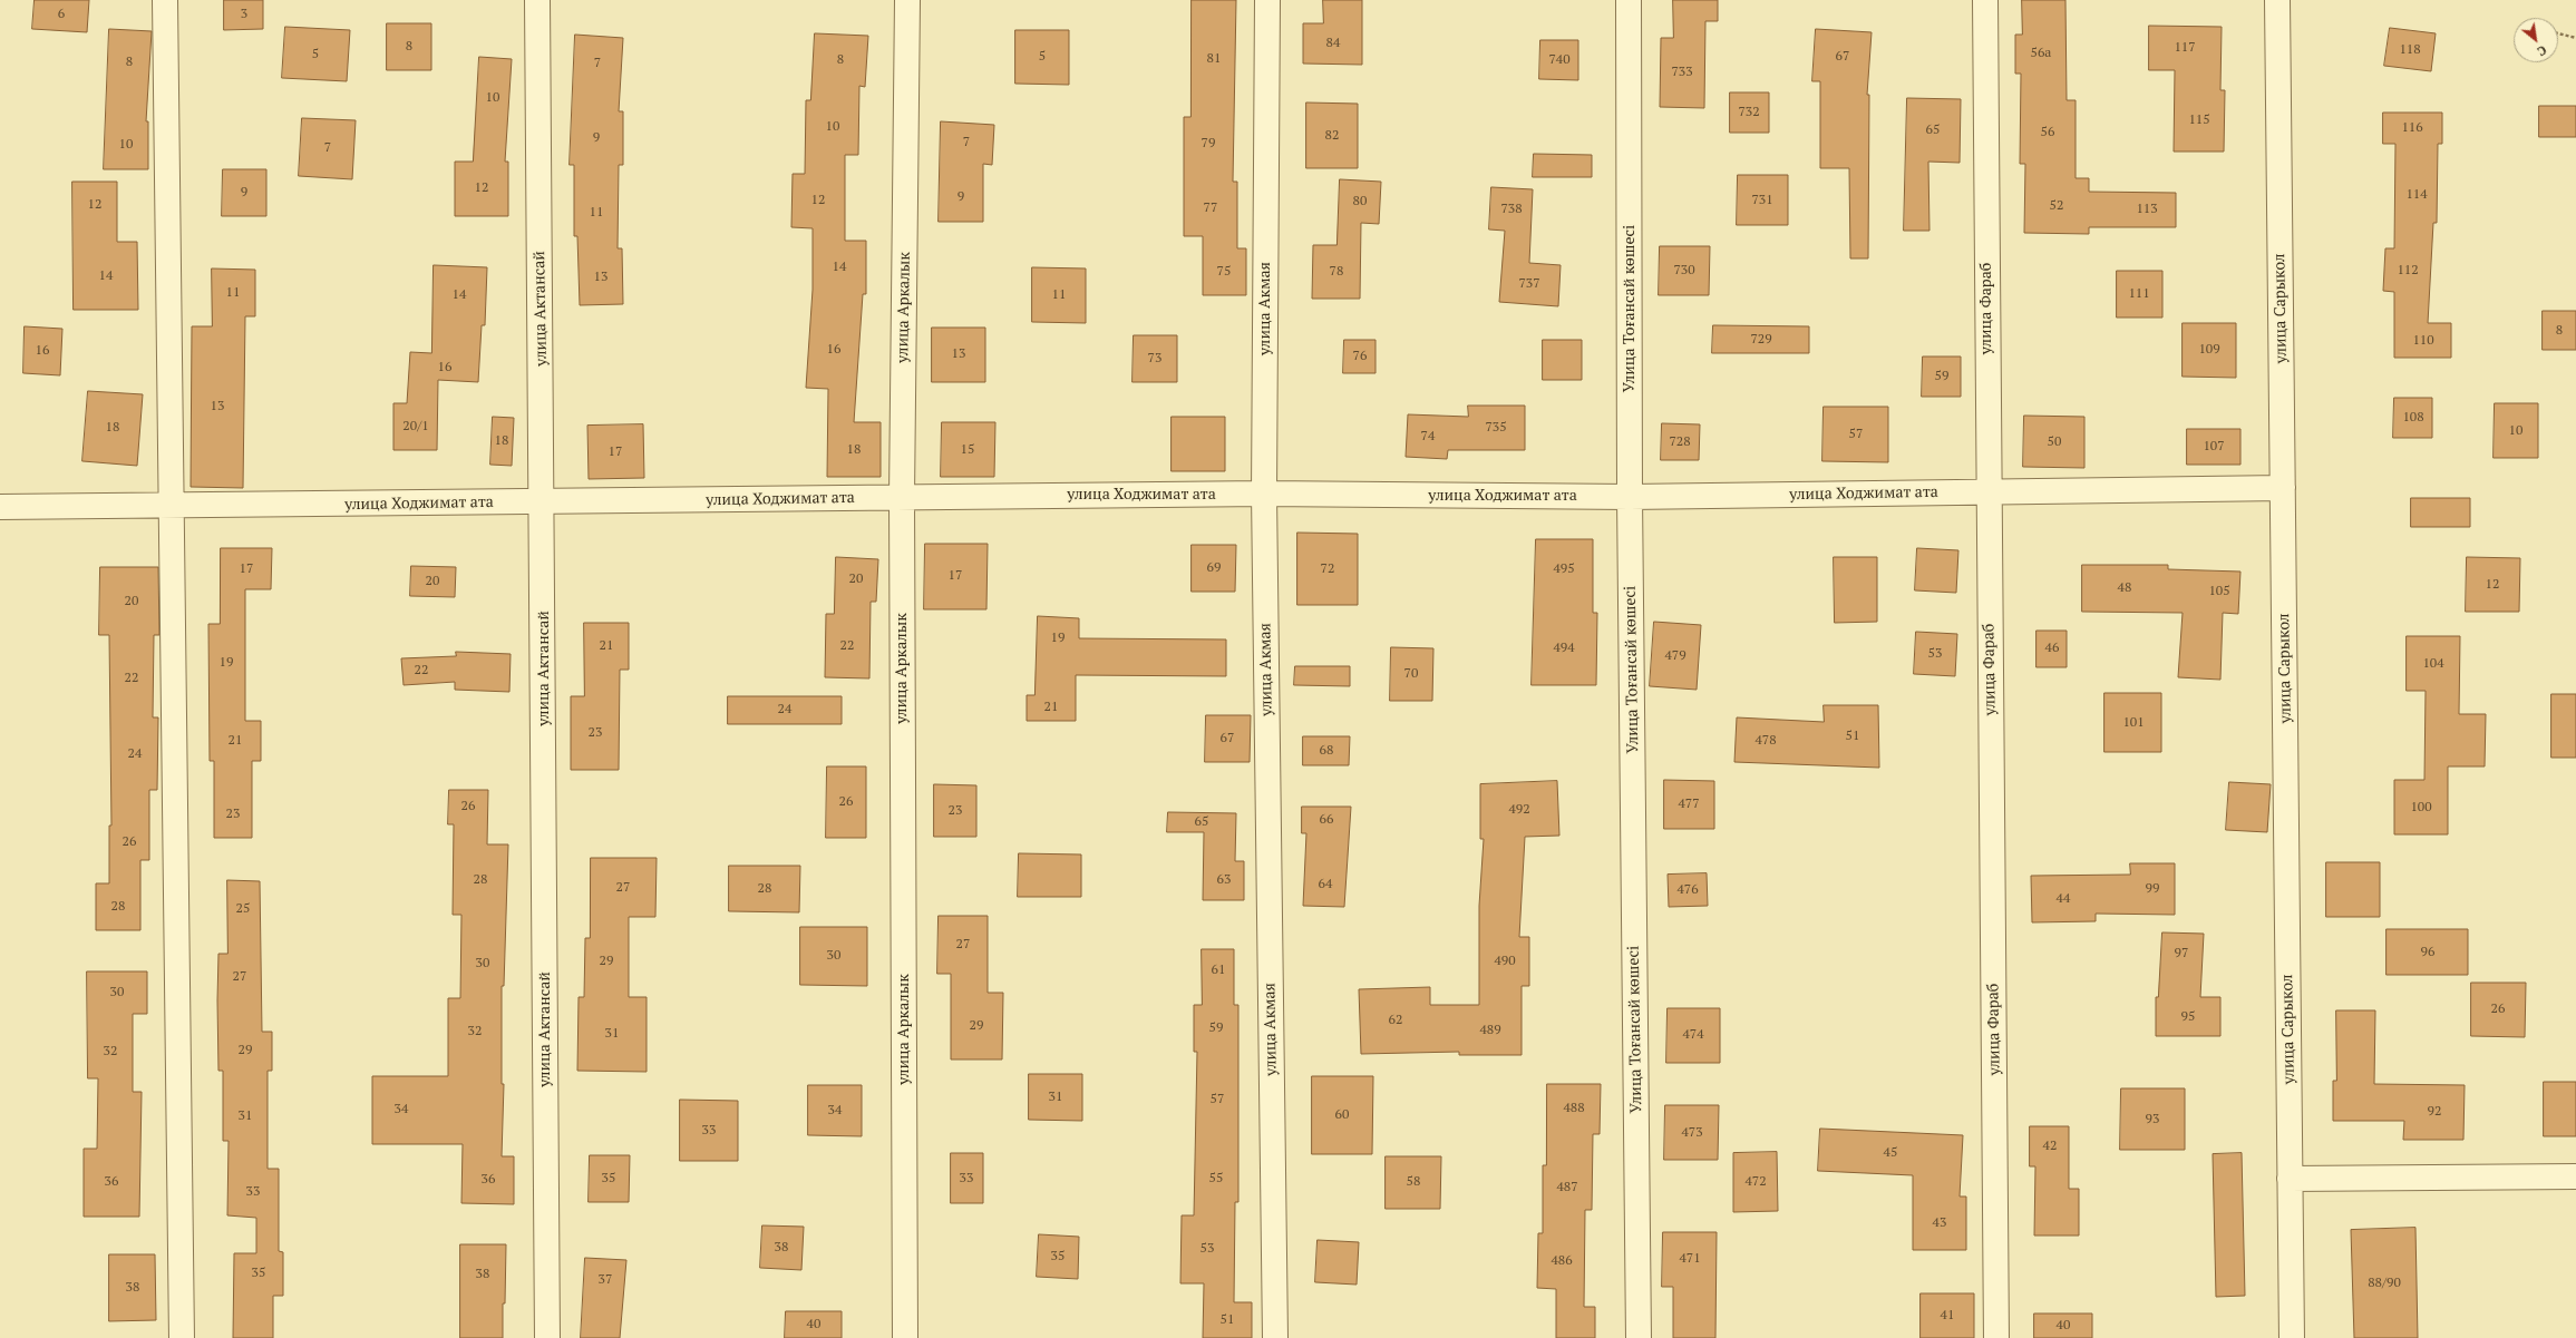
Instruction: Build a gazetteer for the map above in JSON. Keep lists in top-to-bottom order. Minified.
{"streets":{"street":["улица Аркалык","улица Актансай","улица Акмая","Улица Тоғансай көшесі","улица Фараб","улица Сарыкол","улица Ходжимат ата"]},"crossings":[["улица Аркалык","улица Ходжимат ата"],["улица Актансай","улица Ходжимат ата"],["улица Акмая","улица Ходжимат ата"],["Улица Тоғансай көшесі","улица Ходжимат ата"],["улица Фараб","улица Ходжимат ата"],["улица Сарыкол","улица Ходжимат ата"]],"house_numbers":["6","3","84","8","117","118","56а","5","5","67","81","8","740","8","7","733","10","732","115","10","116","65","56","82","9","7","79","10","7","12","9","114","9","12","731","80","12","52","77","738","113","11","14","730","112","75","78","14","13","737","11","111","14","11","8","729","110","16","109","16","13","76","73","16","59","13","108","20/1","18","735","10","57","74","18","728","50","107","18","15","17","69","17","72","495","17","20","20","12","48","105","20","19","21","22","494","46","53","479","19","104","22","70","22","21","24","101","23","51","67","21","478","68","24","26","477","26","100","492","23","23","66","65","26","28","63","64","27","28","99","476","44","28","25","27","96","97","30","29","490","30","61","27","30","26","95","62","29","59","489","32","31","474","29","32","31","57","488","34","34","92","60","31","93","33","473","42","45","35","33","55","36","36","58","472","487","33","43","38","53","35","471","486","35","38","37","88/90","38","41","51","40","40"],"north":"bottom right"}
